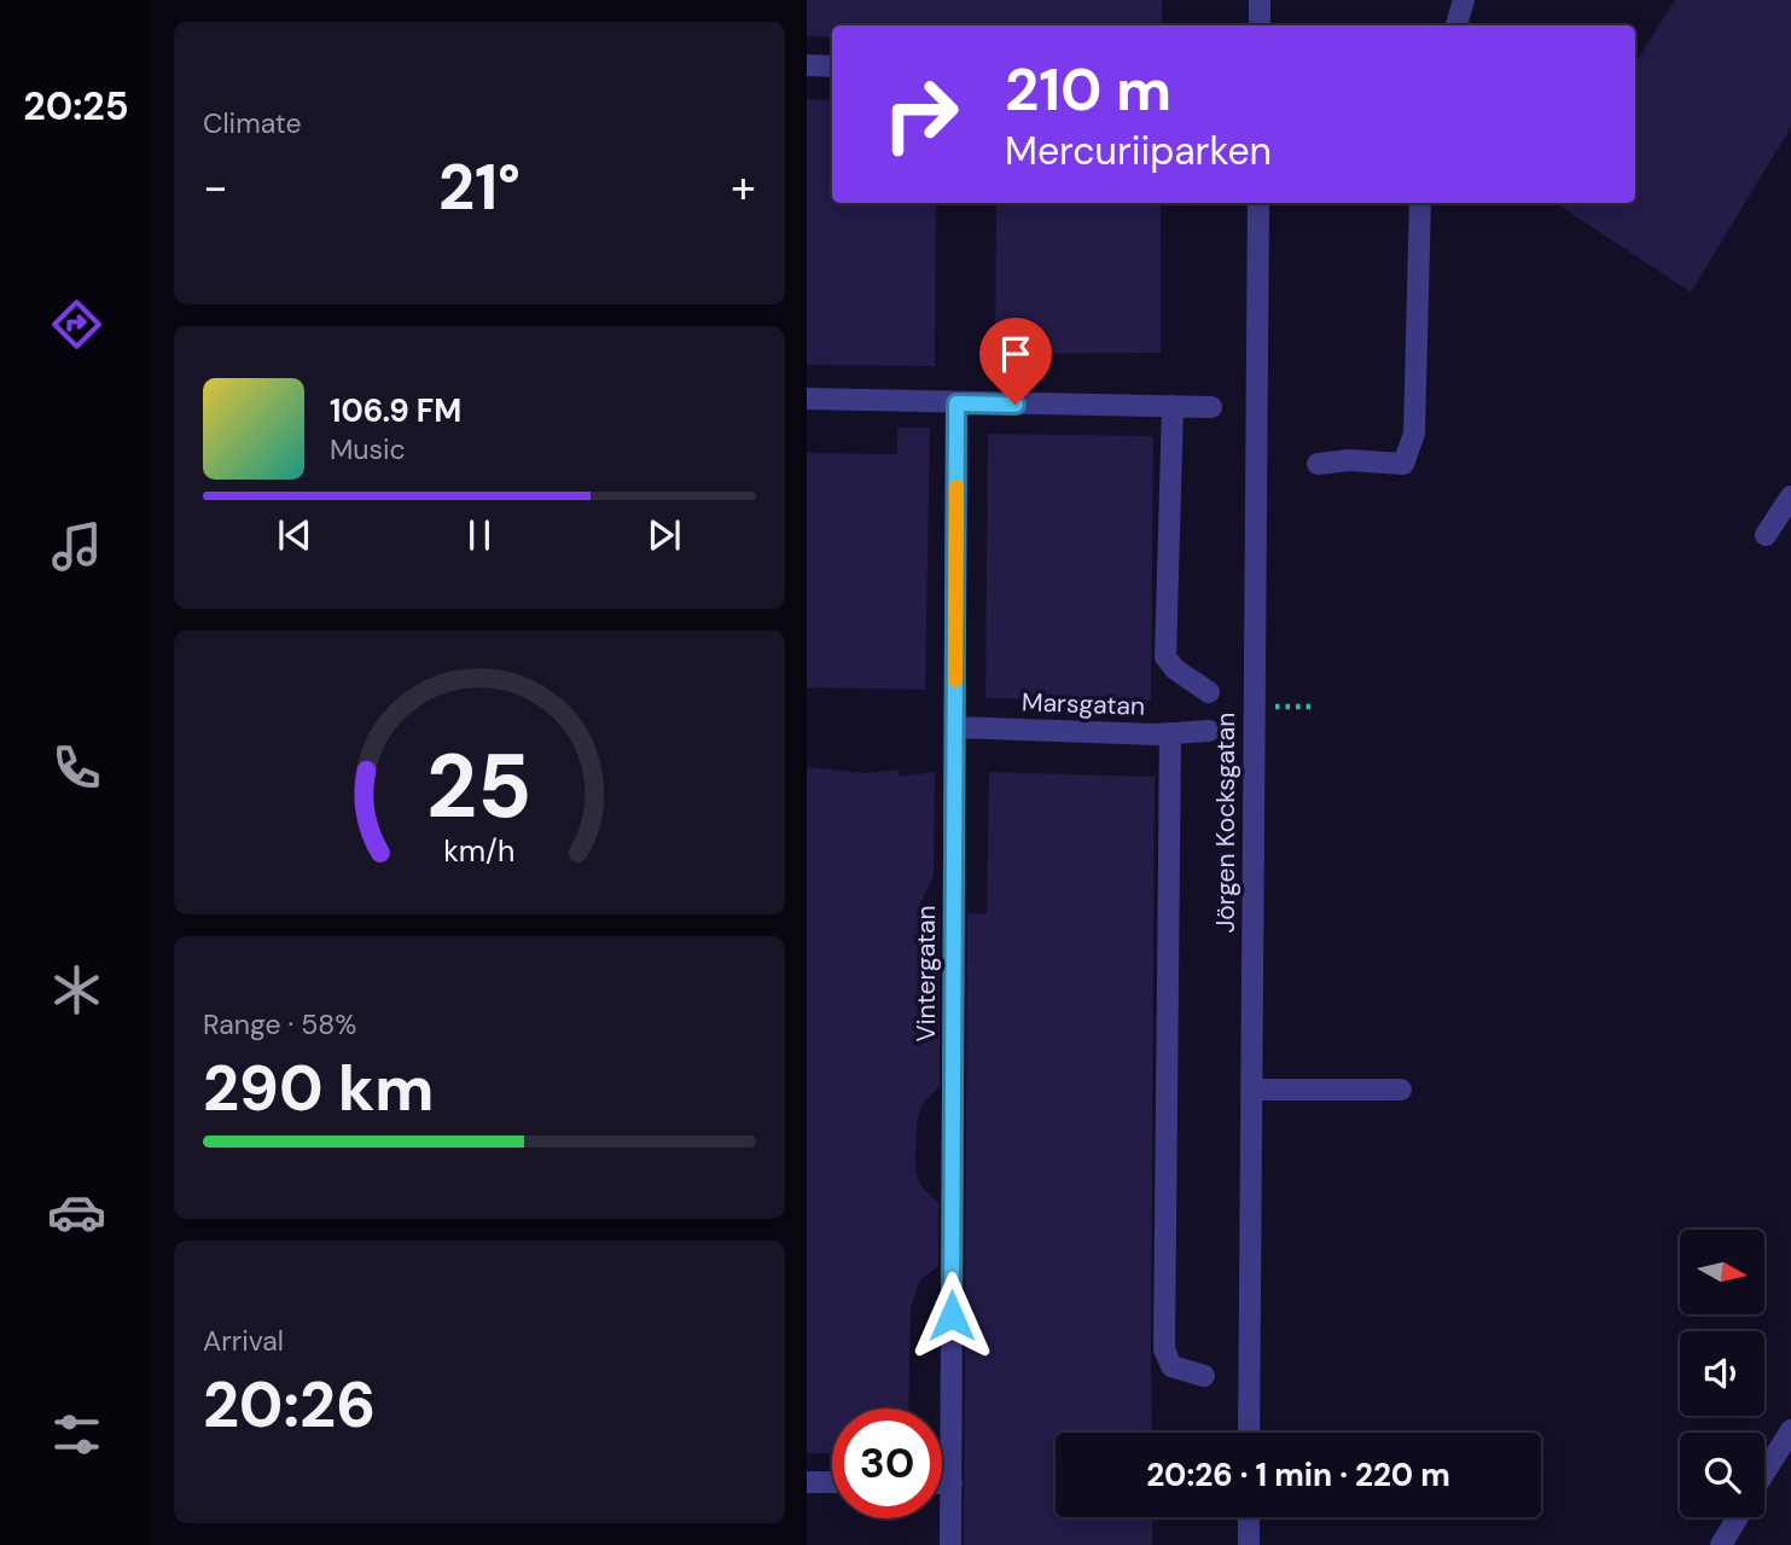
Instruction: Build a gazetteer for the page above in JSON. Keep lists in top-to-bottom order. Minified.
{"streets":{"street":["Marsgatan","Jörgen Kocksgatan","Vintergatan"]},"crossings":[["Marsgatan","Vintergatan"]],"north":"right","page":{"tabs":"20:25","tile":["Climate",["Range · 58%","290 km"],["Arrival","20:26"]],"turn":["210 m","Mercuriiparken"],"heat":["−","21°","+"],"song":["106.9 FM","Music"],"limit":"30","trip":"20:26 · 1 min · 220 m","gauge":["25","km/h"]}}
